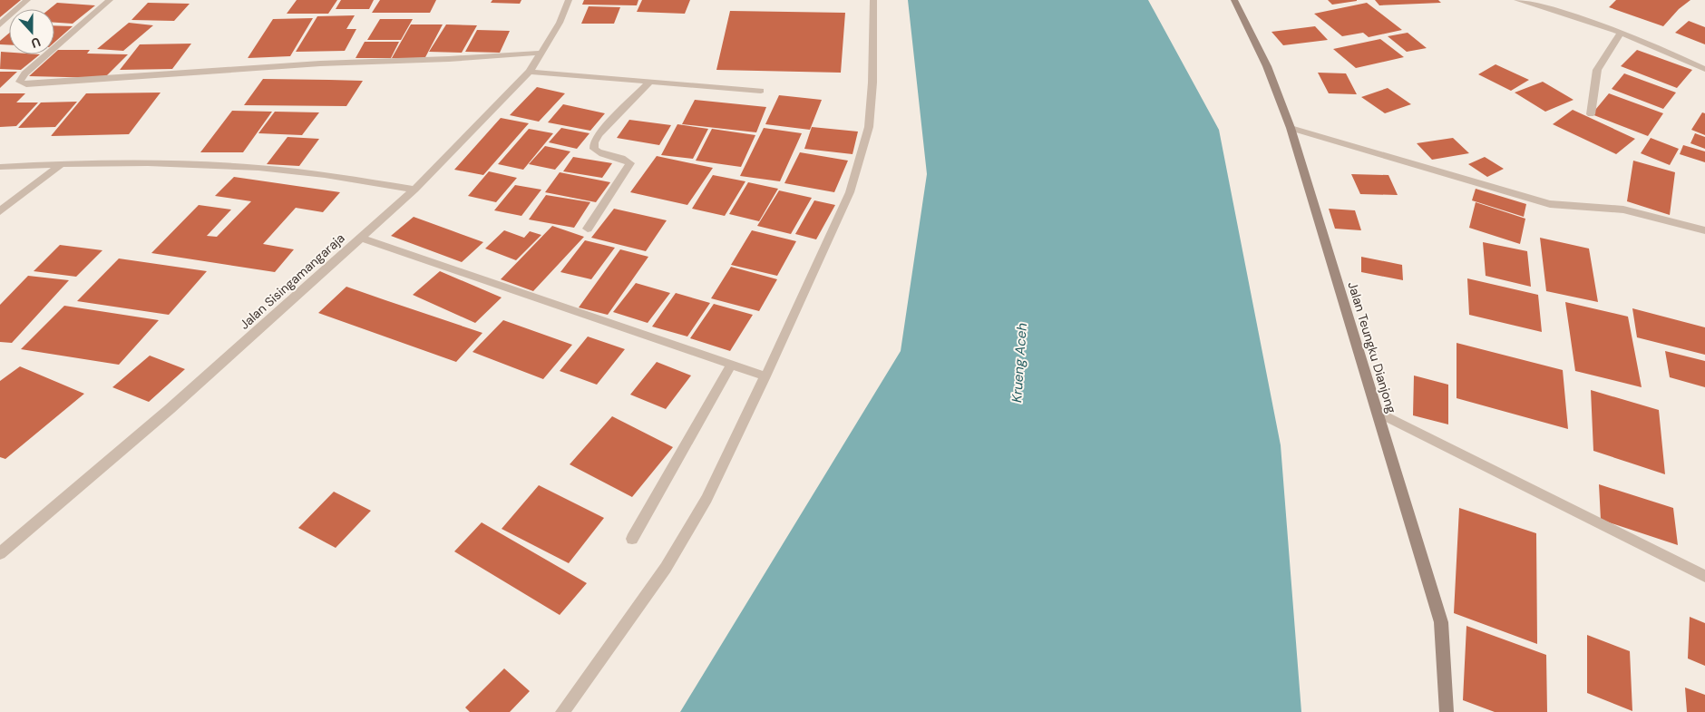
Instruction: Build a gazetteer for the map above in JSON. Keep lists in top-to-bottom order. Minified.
{"streets":{"street":["Jalan Sisingamangaraja","Jalan Teungku Dianjong"]},"water":["Krueng Aceh"],"north":"bottom"}
